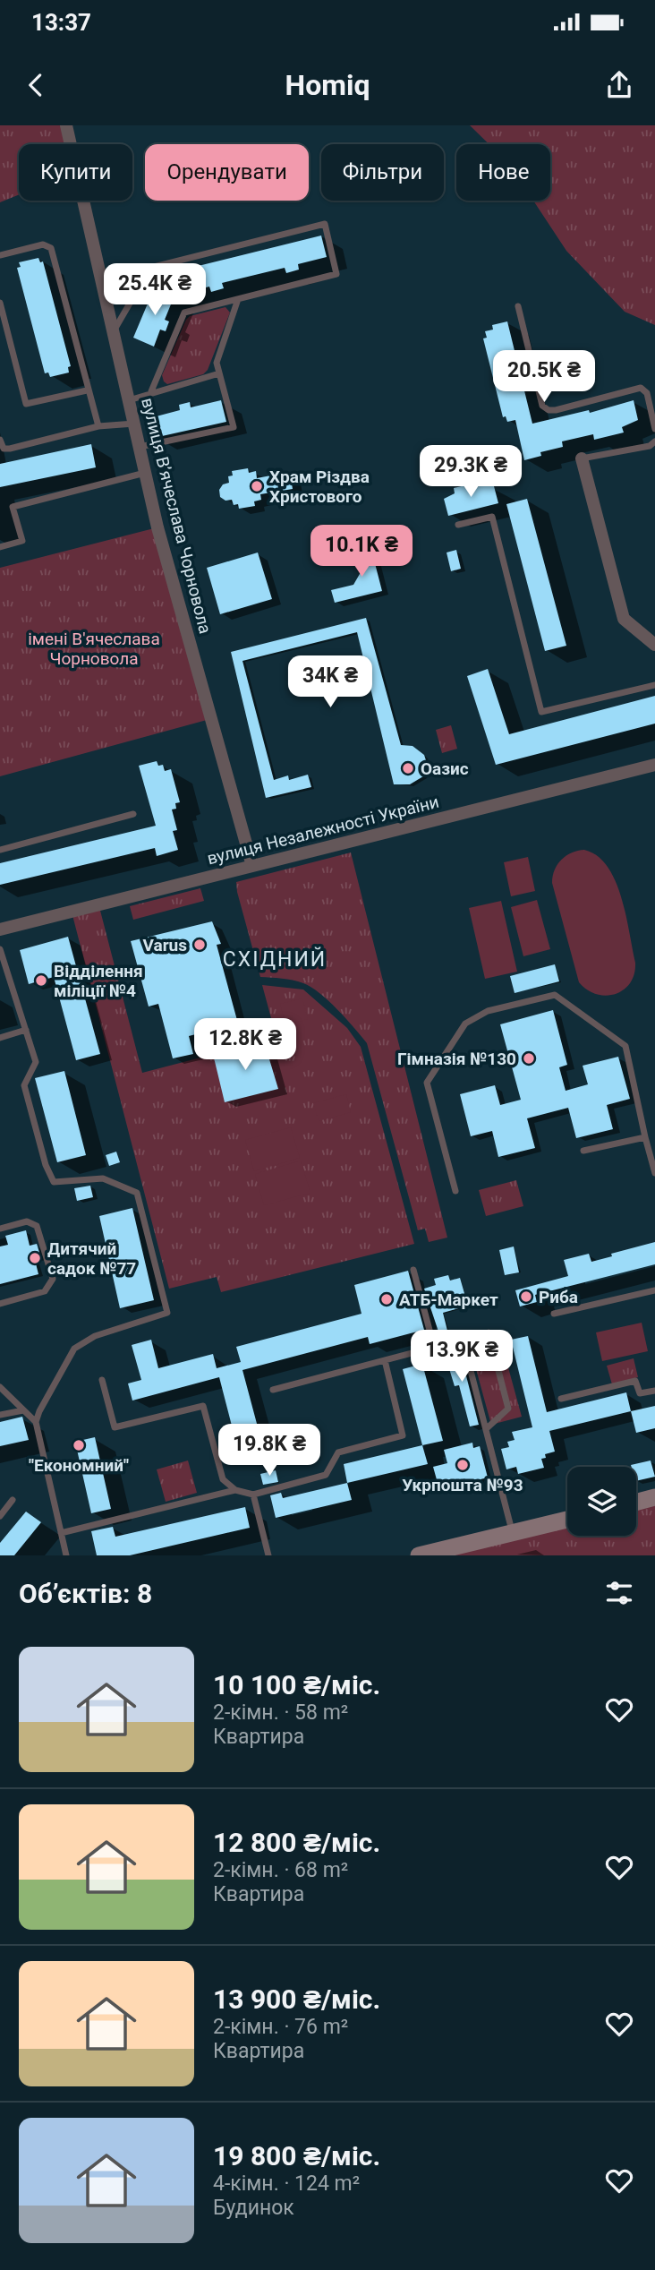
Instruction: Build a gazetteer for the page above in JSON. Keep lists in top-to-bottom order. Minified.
{"streets":{"street":["вулиця Вʼячеслава Чорновола","вулиця Незалежності України"]},"crossings":[["вулиця Вʼячеслава Чорновола","вулиця Незалежності України"]],"districts":["СХІДНИЙ"],"parks":["імені В'ячеслава Чорновола"],"places":["Храм Різдва Христового","Оазис","Varus","Відділення міліції №4","Гімназія №130","Дитячий садок №77","Риба","АТБ-Маркет","\"Економний\"","Укрпошта №93"],"page":{"status":"13:37","header":"Homiq","chip":["Купити","Орендувати","Фільтри","Нове"],"price":["25.4K ₴","20.5K ₴","29.3K ₴","10.1K ₴","34K ₴","12.8K ₴","13.9K ₴","19.8K ₴"],"heading":"Об’єктів: 8","list":[{"name":"10 100 ₴/міс.","note":"2-кімн. · 58 m² · Квартира"},{"name":"12 800 ₴/міс.","note":"2-кімн. · 68 m² · Квартира"},{"name":"13 900 ₴/міс.","note":"2-кімн. · 76 m² · Квартира"},{"name":"19 800 ₴/міс.","note":"4-кімн. · 124 m² · Будинок"}]}}
